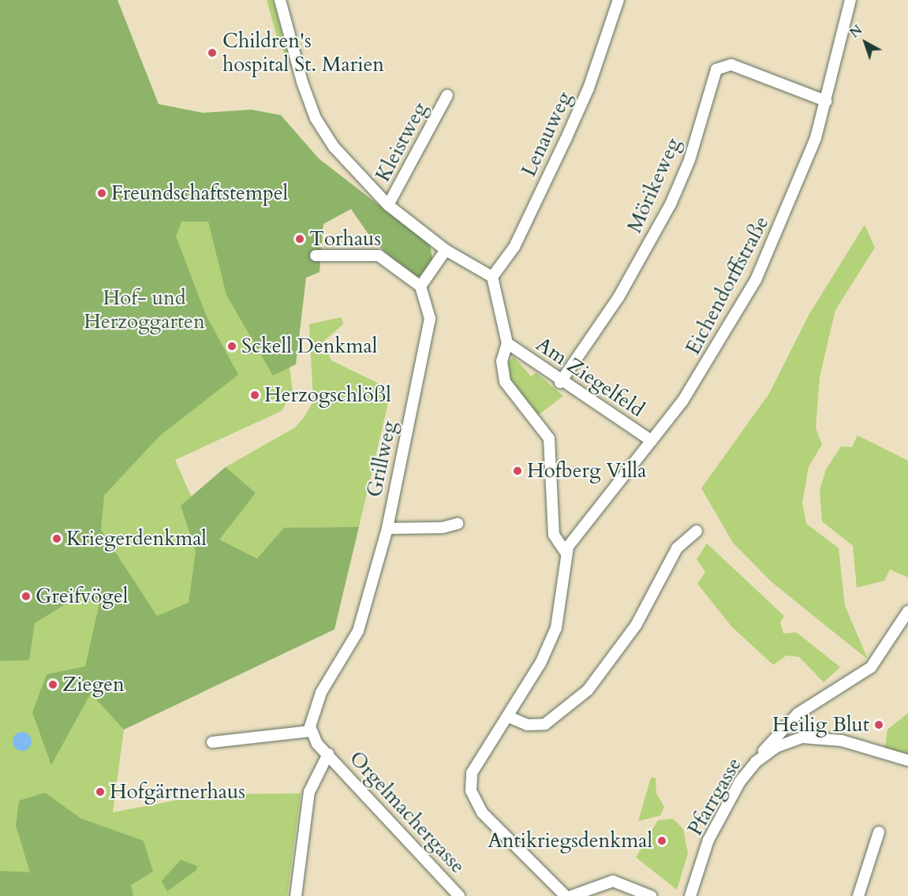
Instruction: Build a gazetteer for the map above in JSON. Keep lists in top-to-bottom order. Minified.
{"streets":{"street":["Lenauweg","Kleistweg","Mörikeweg","Eichendorffstraße","Am Ziegelfeld","Grillweg","Pfarrgasse","Orgelmachergasse"]},"crossings":[["Mörikeweg","Eichendorffstraße"],["Mörikeweg","Am Ziegelfeld"],["Eichendorffstraße","Am Ziegelfeld"]],"parks":["Hof- und Herzoggarten"],"places":["Children's hospital St. Marien","Freundschaftstempel","Torhaus","Sckell Denkmal","Herzogschlößl","Hofberg Villa","Kriegerdenkmal","Greifvögel","Ziegen","Heilig Blut","Hofgärtnerhaus","Antikriegsdenkmal"],"north":"top left"}
